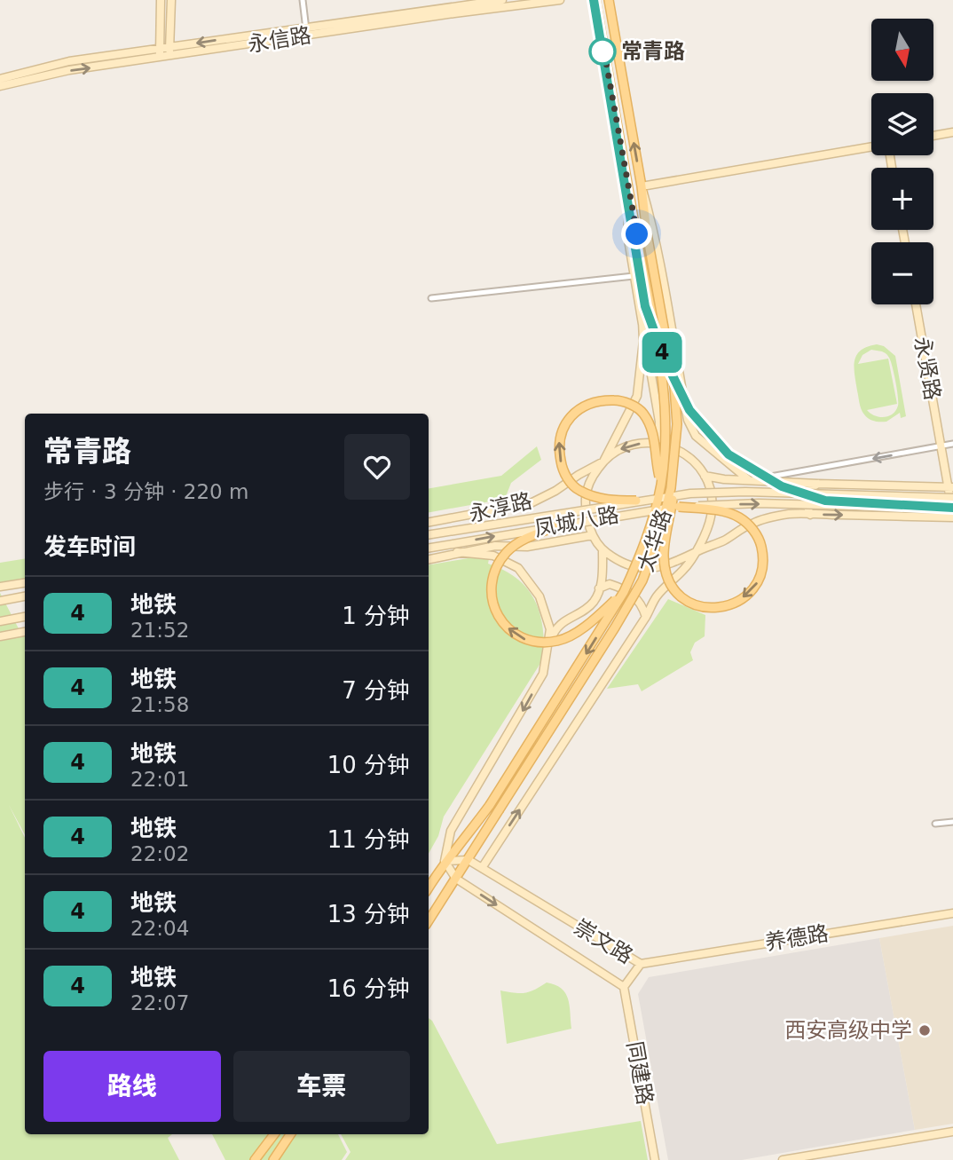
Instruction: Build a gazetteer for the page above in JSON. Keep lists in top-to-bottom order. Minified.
{"streets":{"main road":["太华路"],"street":["永信路","永贤路","永淳路","凤城八路","养德路","崇文路","同建路"]},"crossings":[["太华路","崇文路"],["养德路","崇文路"],["崇文路","同建路"]],"places":["常青路","西安高级中学"],"lines":["metro line 4"],"north":"bottom","page":{"on_map":"4","map_buttons":["+","−"],"heading":[["常青路","步行 · 3 分钟 · 220 m"],"发车时间"],"list":[{"mark":"4","name":"地铁","note":"21:52","value":"1 分钟"},{"mark":"4","name":"地铁","note":"21:58","value":"7 分钟"},{"mark":"4","name":"地铁","note":"22:01","value":"10 分钟"},{"mark":"4","name":"地铁","note":"22:02","value":"11 分钟"},{"mark":"4","name":"地铁","note":"22:04","value":"13 分钟"},{"mark":"4","name":"地铁","note":"22:07","value":"16 分钟"}],"buttons":["路线","车票"]}}
